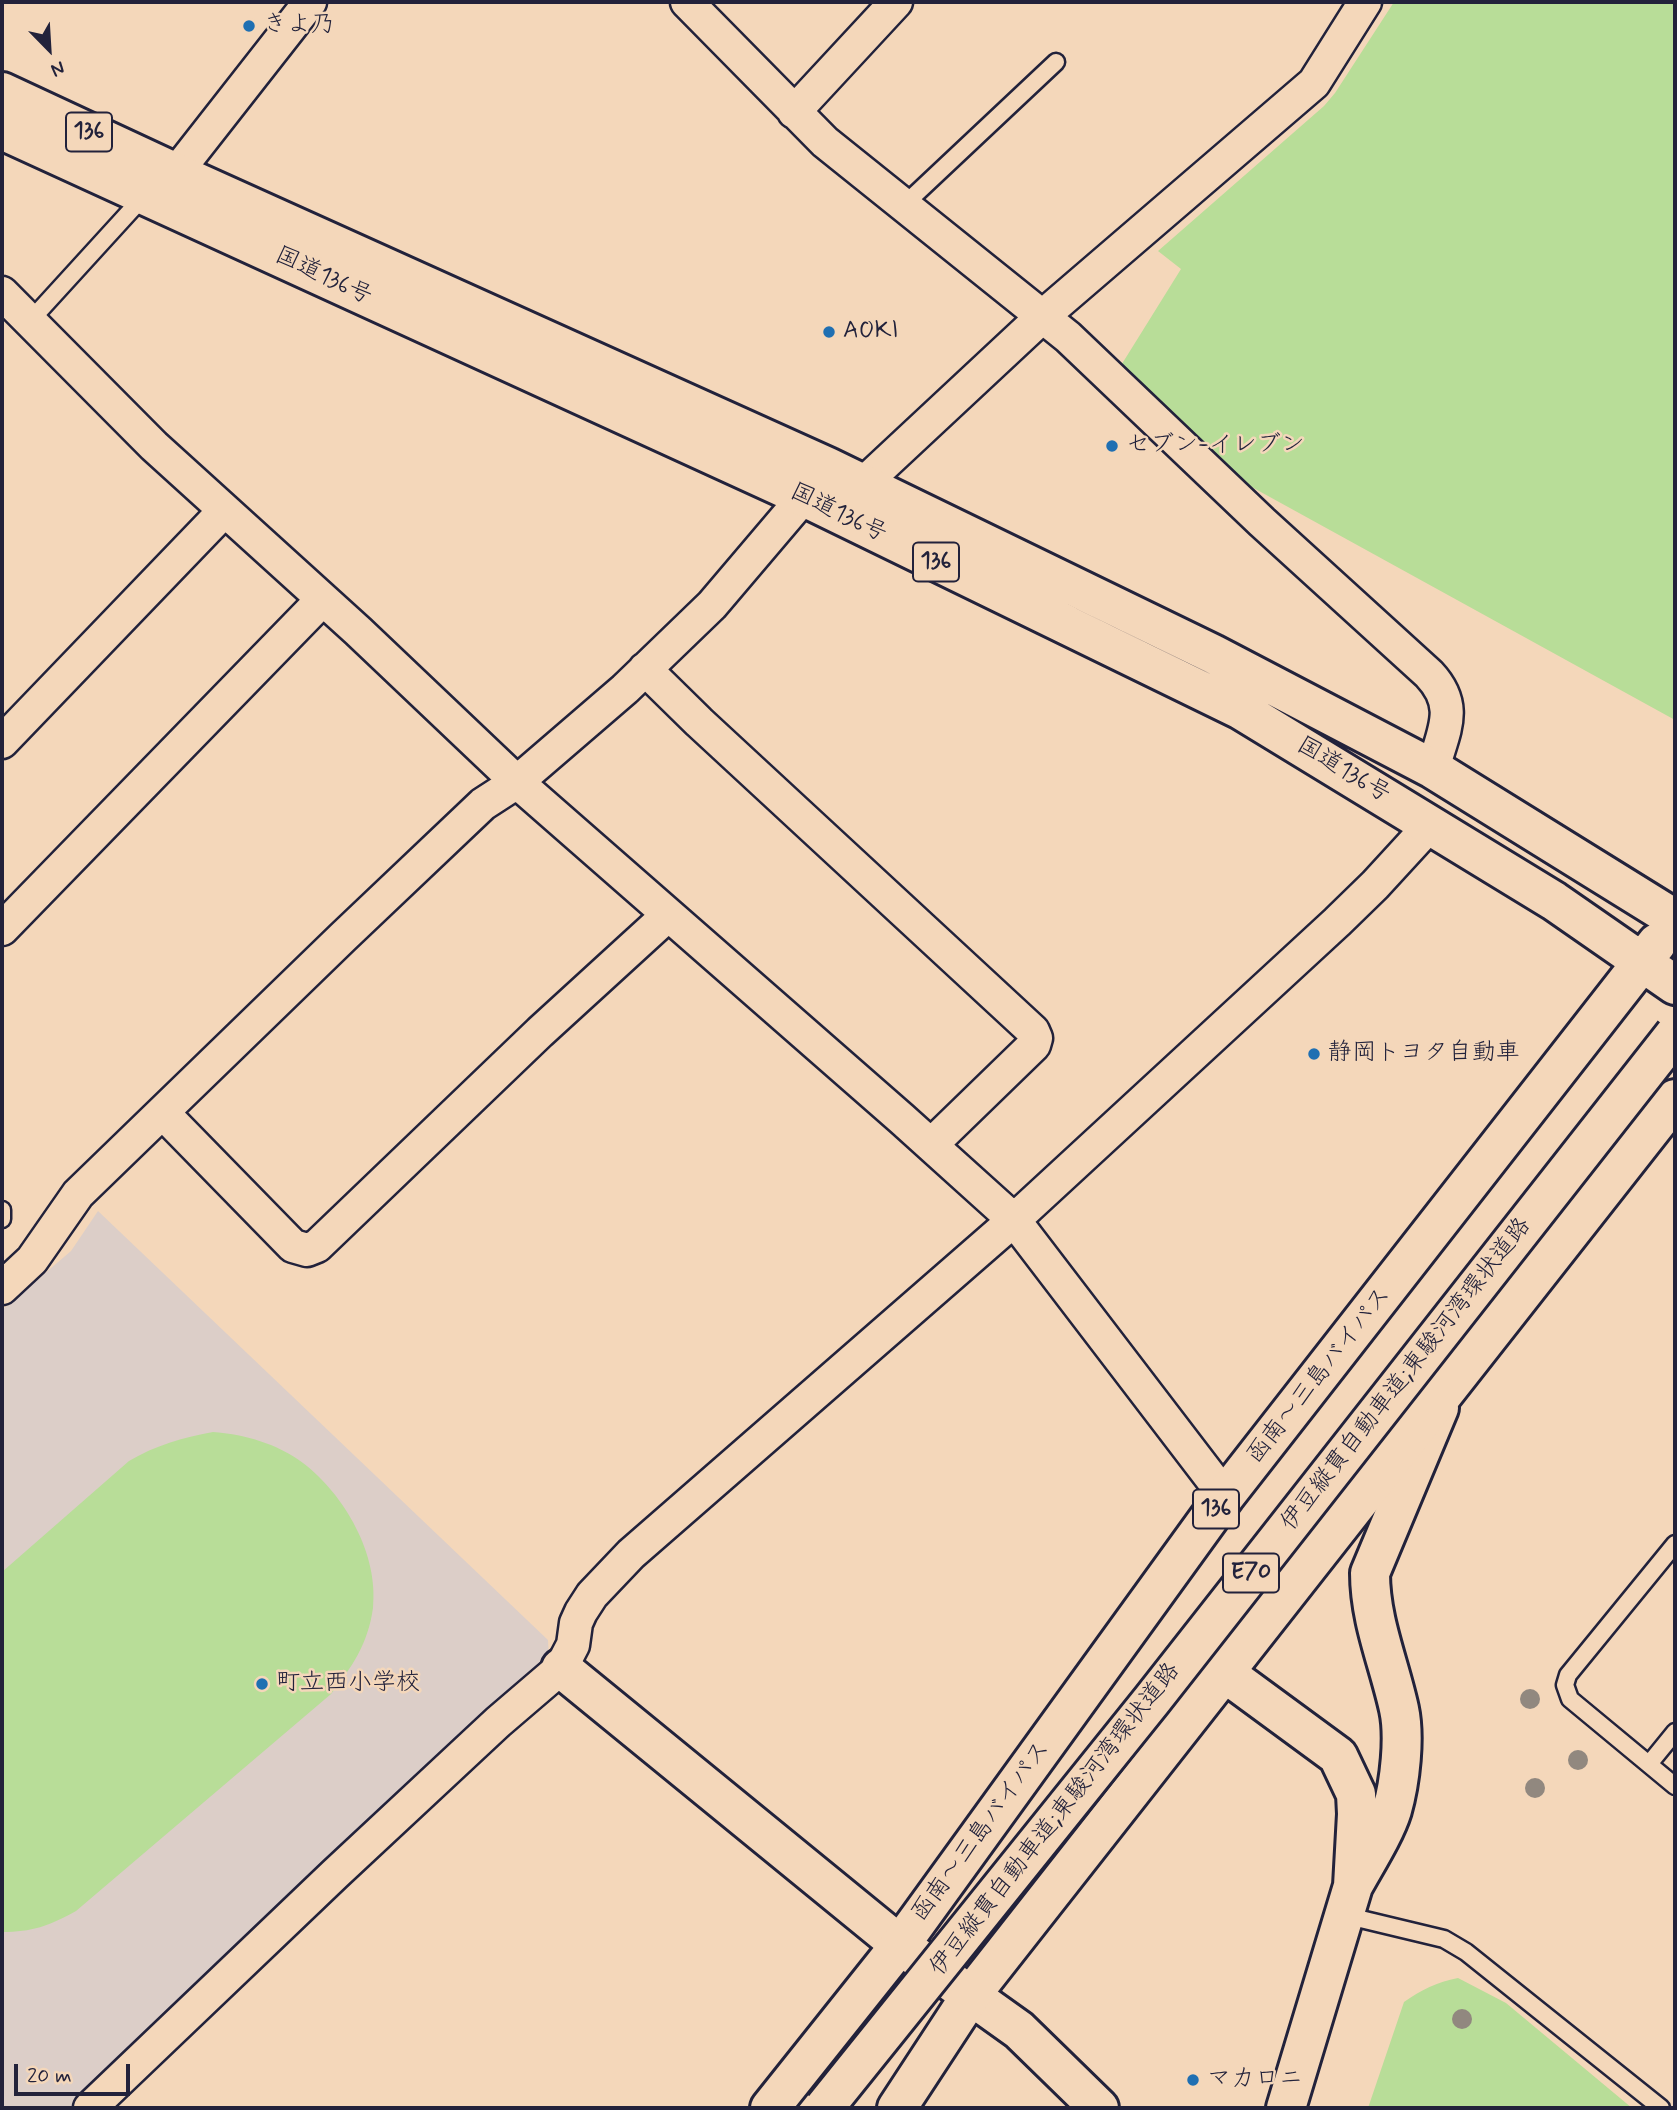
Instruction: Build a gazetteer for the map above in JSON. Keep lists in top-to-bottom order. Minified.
{"streets":{"main road":["136","国道136号","伊豆縦貫自動車道;東駿河湾環状道路","函南～三島バイパス","E70"]},"crossings":[["国道136号","函南～三島バイパス"]],"places":["きよ乃","AOKI","セブン-イレブン","静岡トヨタ自動車","町立西小学校","マカロニ"],"scale_bar":"20 m","north":"bottom right"}
